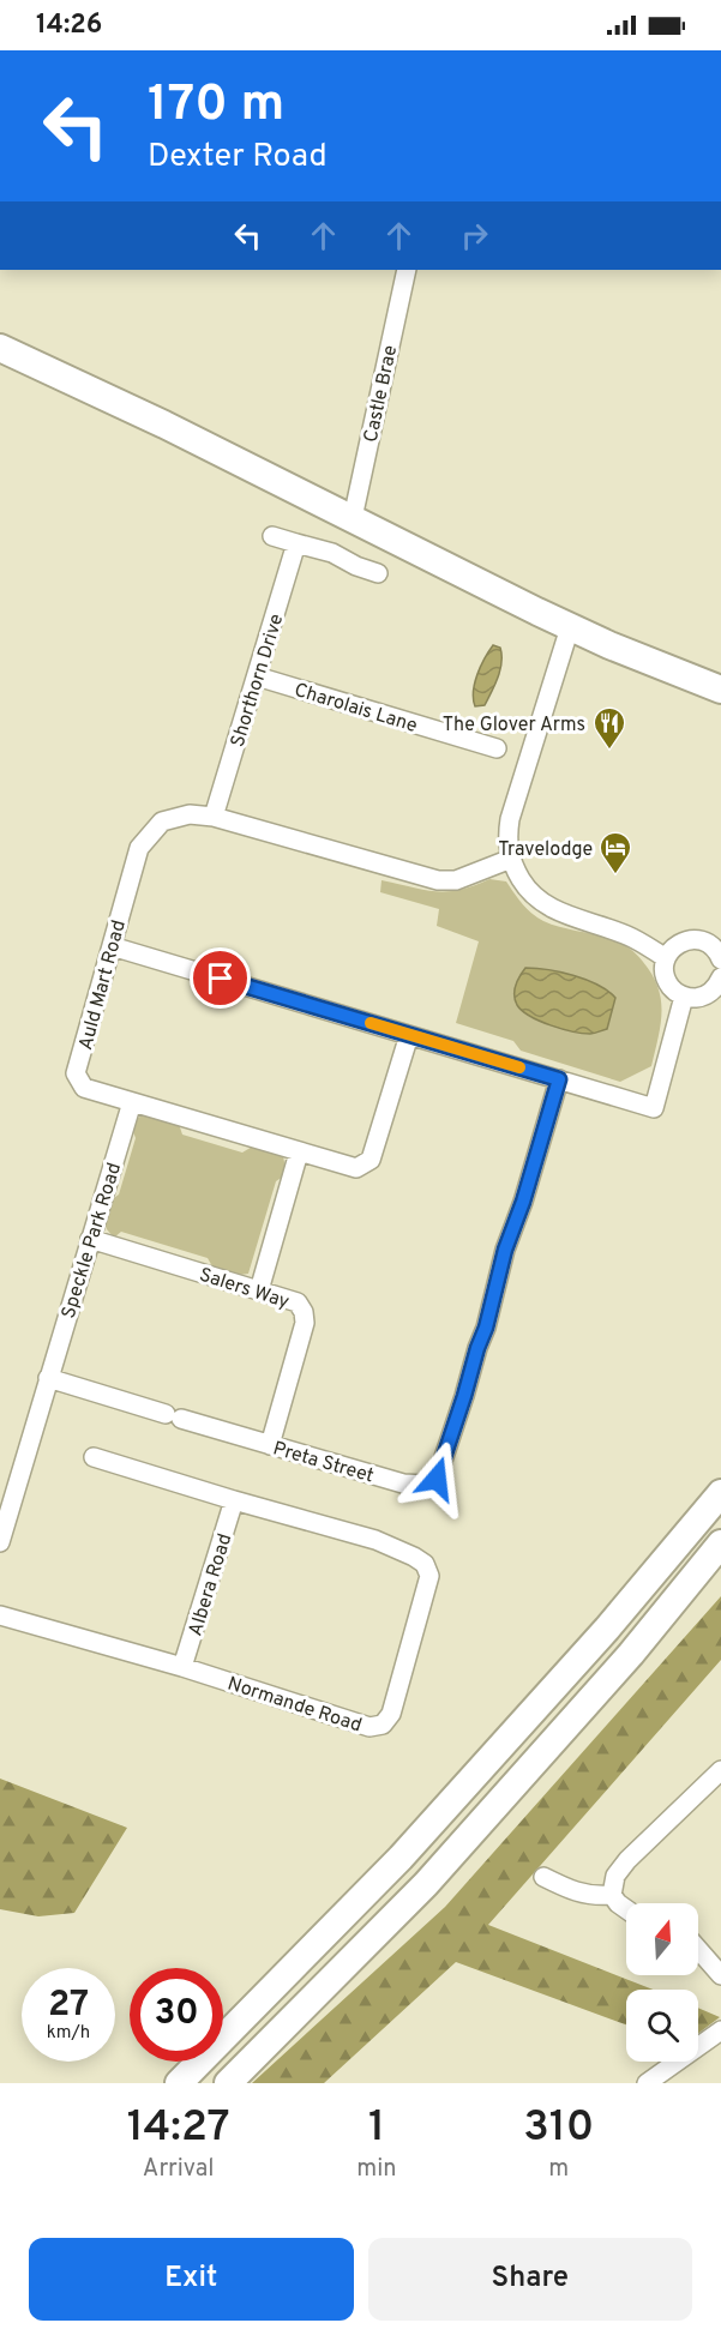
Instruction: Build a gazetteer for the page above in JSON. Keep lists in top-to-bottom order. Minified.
{"streets":{"street":["Castle Brae","Shorthorn Drive","Charolais Lane","Auld Mart Road","Speckle Park Road","Salers Way","Preta Street","Albera Road","Normande Road"]},"crossings":[["Shorthorn Drive","Charolais Lane"],["Shorthorn Drive","Auld Mart Road"],["Auld Mart Road","Speckle Park Road"],["Speckle Park Road","Salers Way"],["Speckle Park Road","Preta Street"],["Salers Way","Preta Street"],["Albera Road","Normande Road"]],"places":{"restaurant":["The Glover Arms"],"hotel":["Travelodge"]},"north":"top","page":{"status":"14:26","turn":["170 m","Dexter Road"],"speed":"27 km/h","limit":"30","eta":["14:27","Arrival","1","min","310","m"],"buttons":["Exit","Share"]}}
